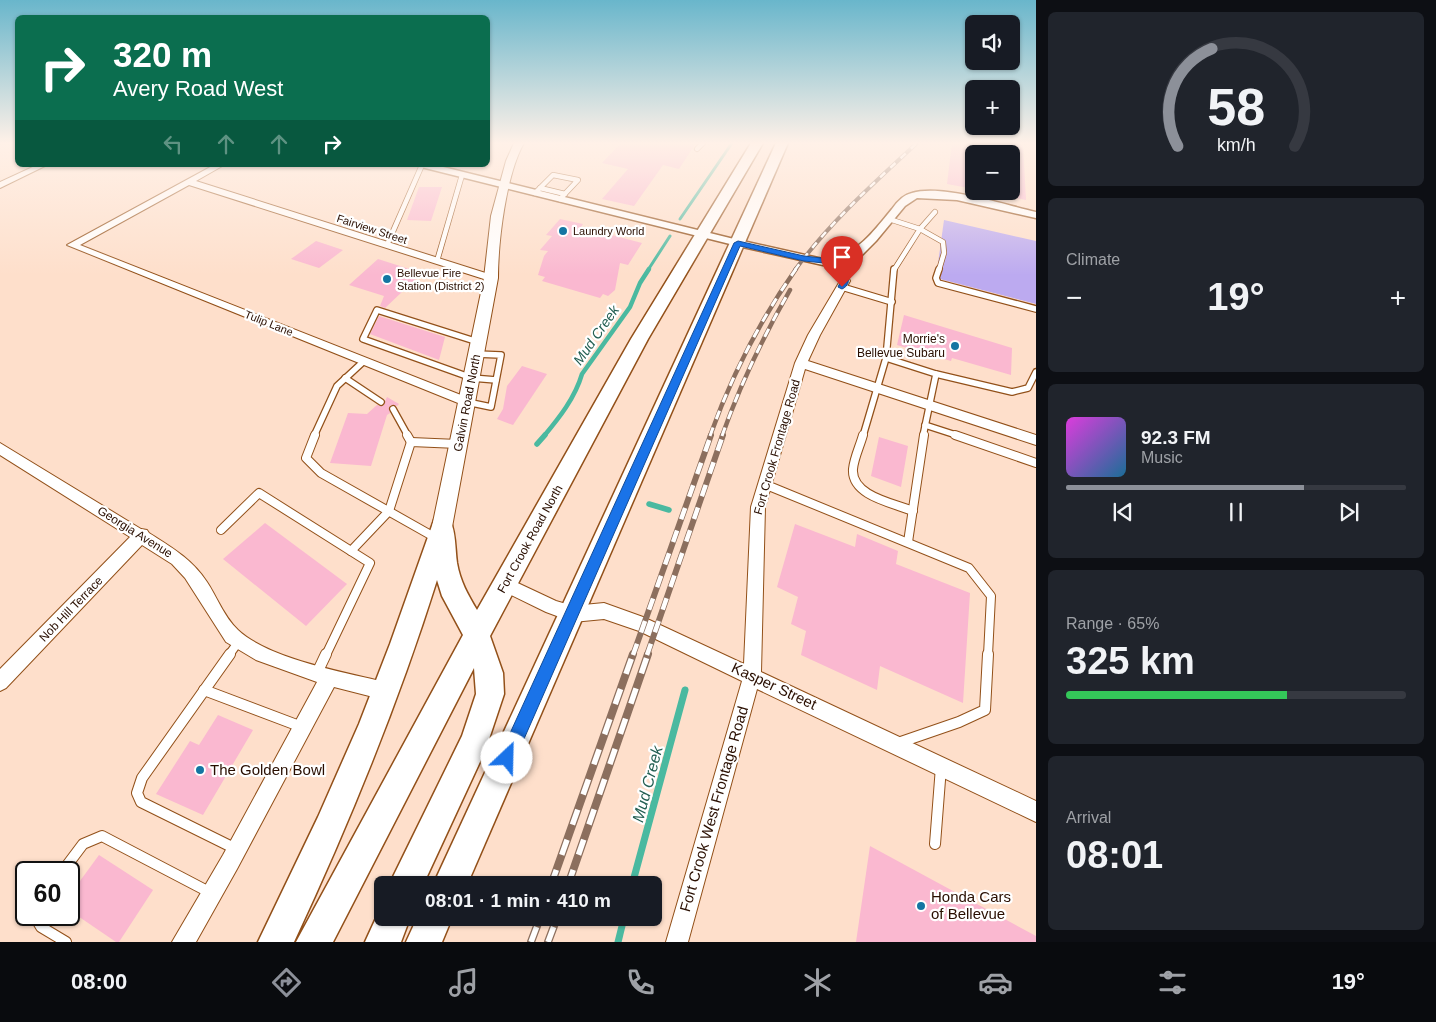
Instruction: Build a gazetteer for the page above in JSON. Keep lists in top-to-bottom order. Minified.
{"streets":{"main road":["Galvin Road North","Fort Crook Road North"],"street":["Fairview Street","Tulip Lane","Fort Crook Frontage Road","Georgia Avenue","Nob Hill Terrace","Kasper Street","Fort Crook West Frontage Road"]},"crossings":[["Fairview Street","Galvin Road North"],["Tulip Lane","Galvin Road North"],["Fort Crook Frontage Road","Kasper Street"],["Fort Crook Frontage Road","Fort Crook West Frontage Road"],["Georgia Avenue","Nob Hill Terrace"],["Fort Crook Road North","Kasper Street"],["Kasper Street","Fort Crook West Frontage Road"]],"water":["Mud Creek"],"places":["Laundry World","Bellevue Fire Station (District 2)","Morrie's Bellevue Subaru","The Golden Bowl","Honda Cars of Bellevue"],"page":{"map_buttons":["+","−"],"turn":["320 m","Avery Road West"],"tile":["Climate",["Range · 65%","325 km"],["Arrival","08:01"]],"heat":["−","19°","+"],"song":["92.3 FM","Music"],"limit":"60","trip":"08:01 · 1 min · 410 m","tabs":["08:00","19°"],"gauge":["58","km/h"]}}
